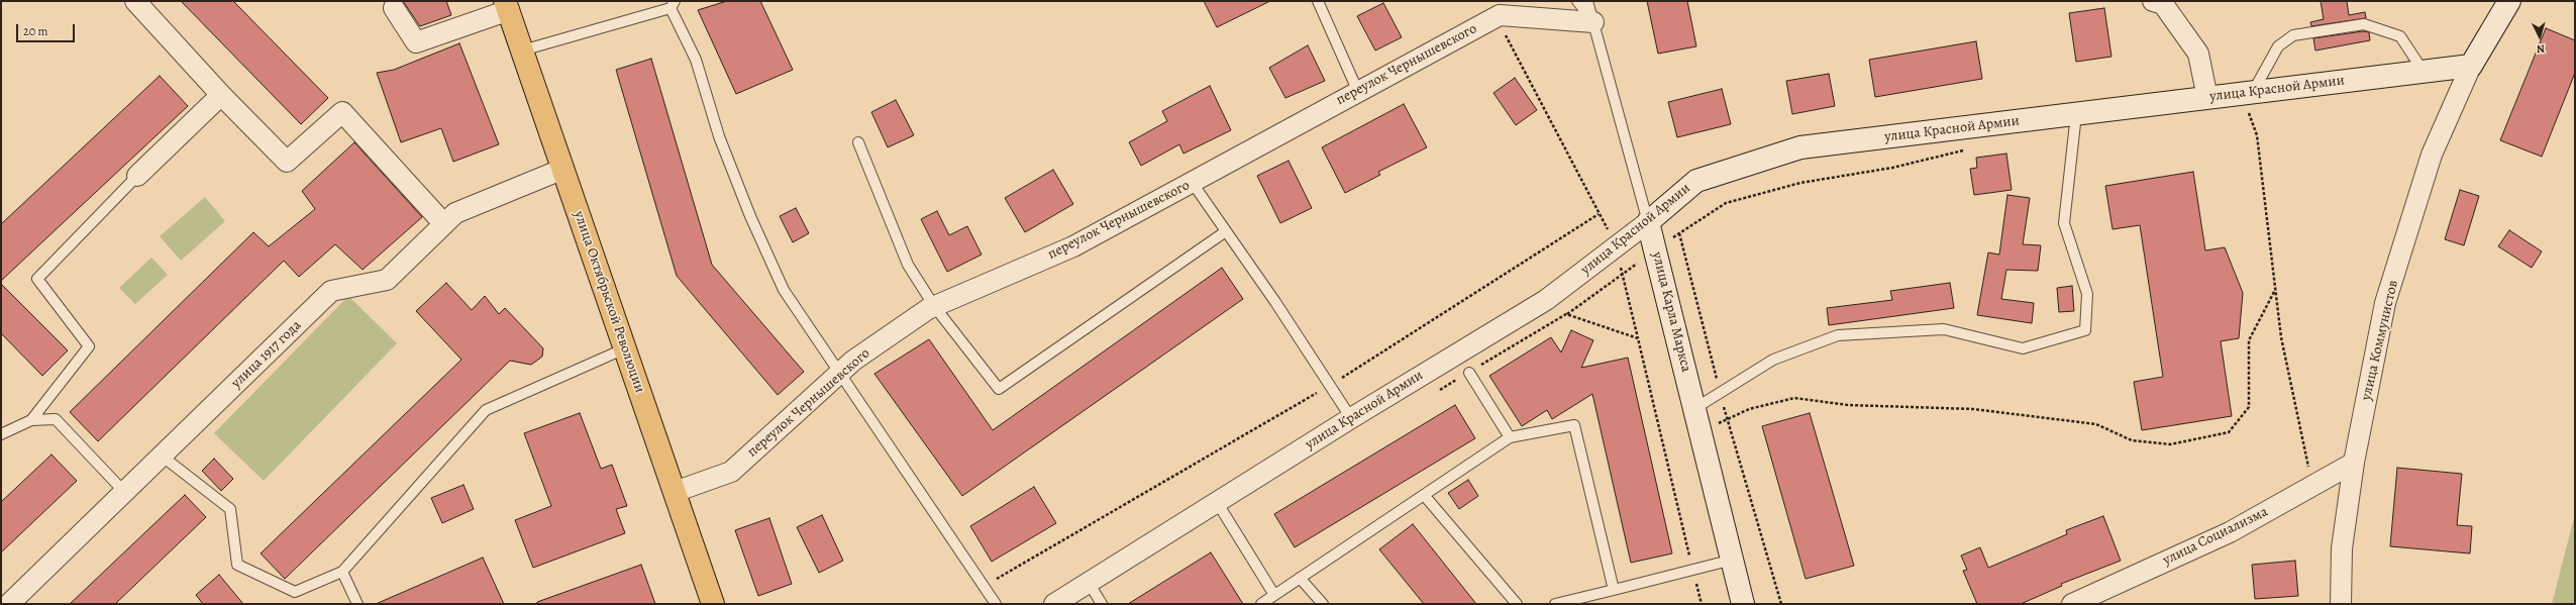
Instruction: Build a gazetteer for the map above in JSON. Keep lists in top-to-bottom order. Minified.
{"streets":{"main road":["улица Красной Армии","улица Октябрьской Революции","улица Карла Маркса"],"street":["переулок Чернышевского","улица Коммунистов","улица 1917 года","улица Социализма"]},"crossings":[["переулок Чернышевского","улица Октябрьской Революции"],["переулок Чернышевского","улица Карла Маркса"],["улица Красной Армии","улица Карла Маркса"],["улица Красной Армии","улица Коммунистов"],["улица Октябрьской Революции","улица 1917 года"],["улица Коммунистов","улица Социализма"]],"scale_bar":"20 m","north":"bottom"}
